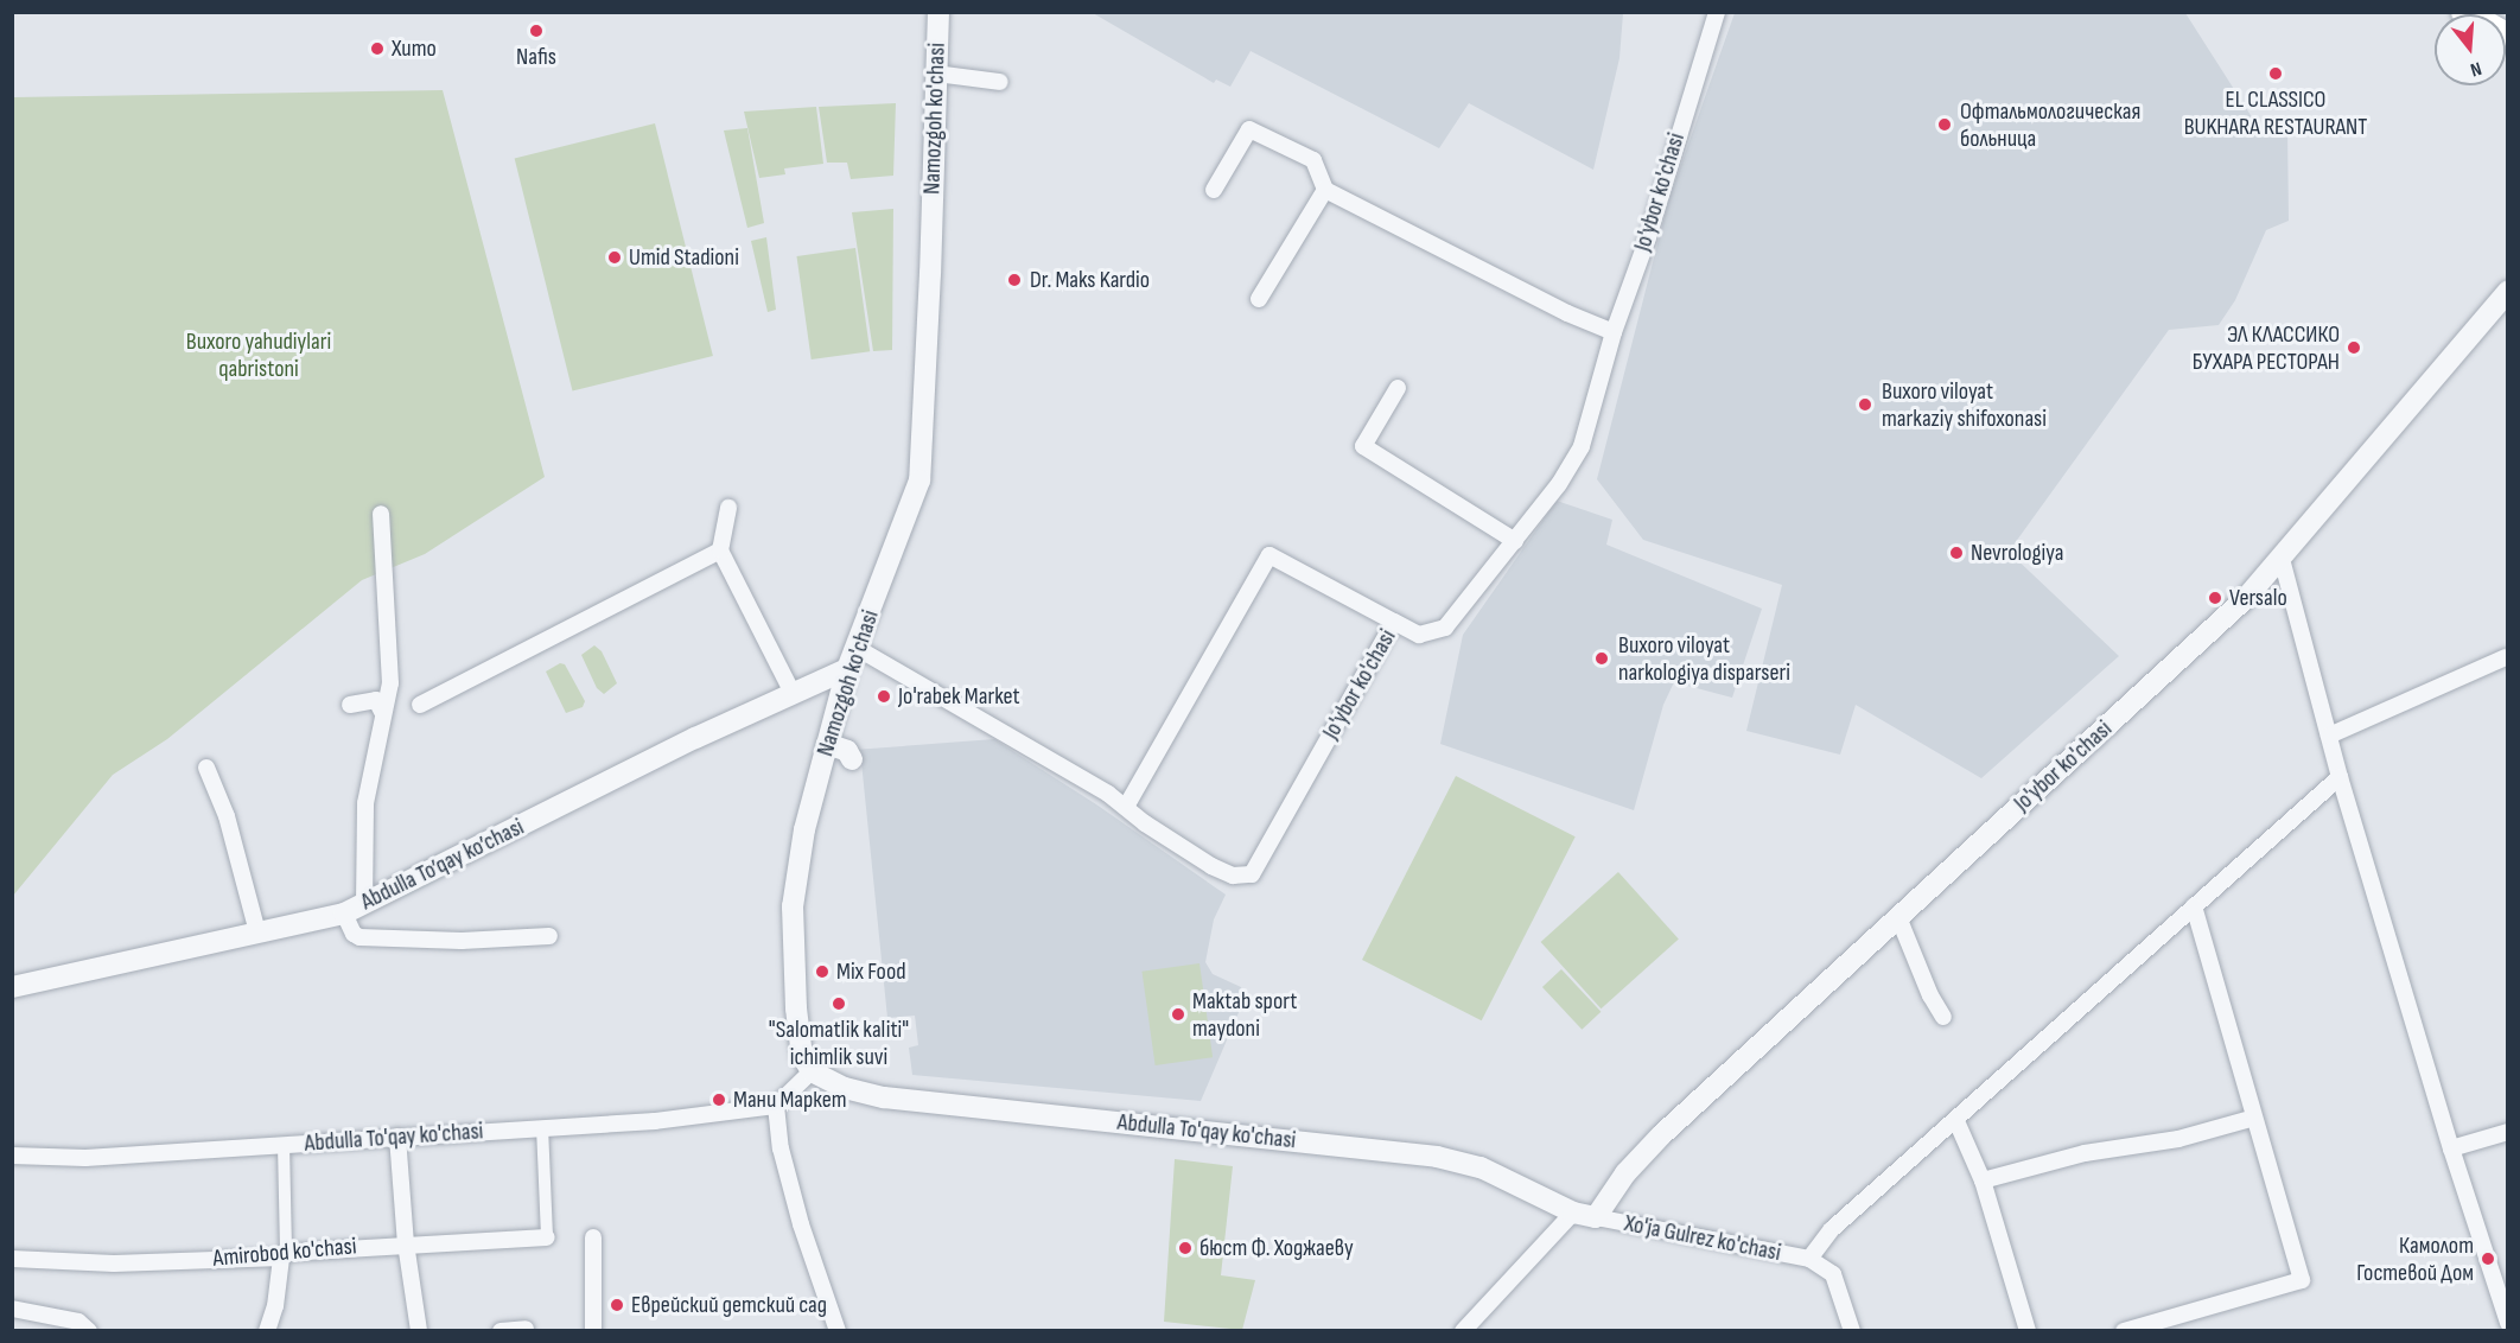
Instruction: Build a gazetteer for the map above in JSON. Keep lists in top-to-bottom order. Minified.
{"streets":{"street":["Namozgoh ko'chasi","Jo'ybor ko'chasi","Abdulla To’qay ko’chasi","Abdulla To'qay ko'chasi","Xo'ja Gulrez ko'chasi","Amirobod ko'chasi"]},"crossings":[["Namozgoh ko'chasi","Jo'ybor ko'chasi"],["Namozgoh ko'chasi","Abdulla To’qay ko’chasi"],["Namozgoh ko'chasi","Abdulla To'qay ko'chasi"],["Jo'ybor ko'chasi","Abdulla To'qay ko'chasi"],["Jo'ybor ko'chasi","Xo'ja Gulrez ko'chasi"],["Abdulla To'qay ko'chasi","Xo'ja Gulrez ko'chasi"]],"parks":["Buxoro yahudiylari qabristoni"],"places":["Nafis","Xumo","EL CLASSICO BUKHARA RESTAURANT","Офтальмологическая больница","Umid Stadioni","Dr. Maks Kardio","ЭЛ КЛАССИКО БУХАРА РЕСТОРАН","Buxoro viloyat markaziy shifoxonasi","Nevrologiya","Versalo","Buxoro viloyat narkologiya disparseri","Jo'rabek Market","Mix Food","\"Salomatlik kaliti\" ichimlik suvi","Maktab sport maydoni","Мани Маркет","бюст Ф. Ходжаеву","Камолот Гостевой Дом","Еврейский детский сад"],"north":"bottom"}
